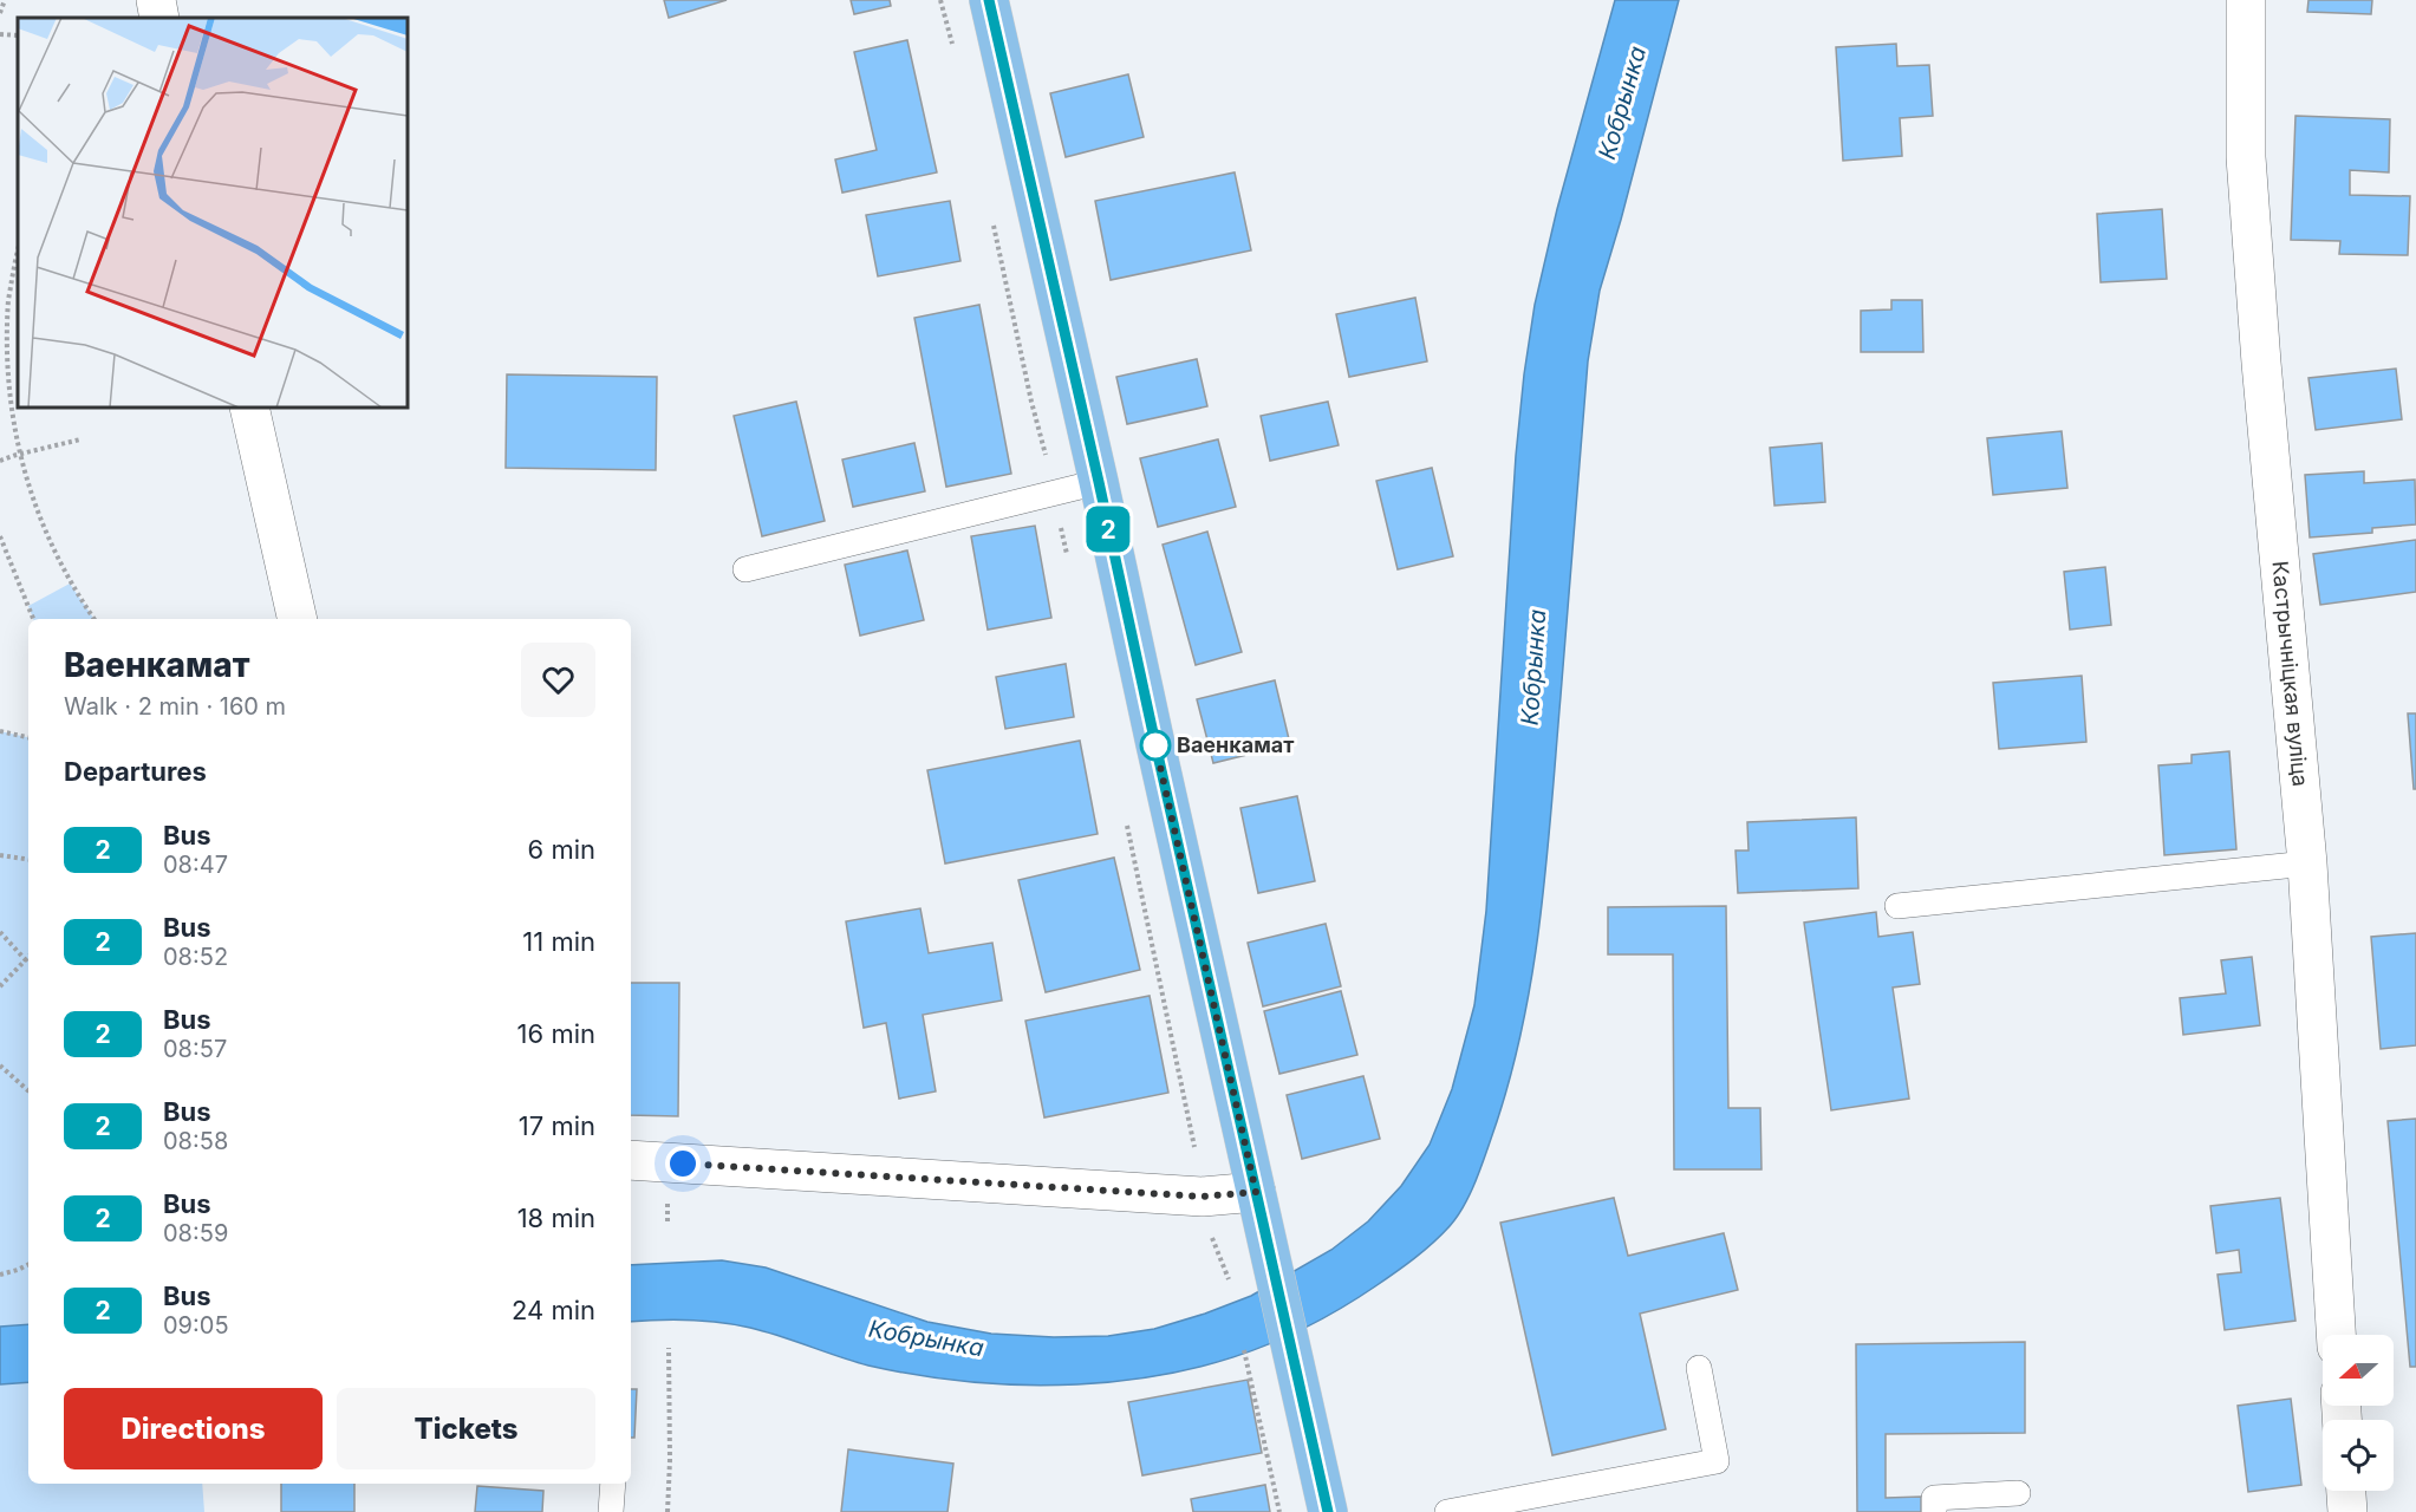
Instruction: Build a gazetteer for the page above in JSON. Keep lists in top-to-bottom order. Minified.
{"streets":{"street":["Кастрычніцкая вуліца"]},"water":["Кобрынка"],"places":["Ваенкамат"],"lines":["bus line 2"],"north":"left","page":{"on_map":"2","heading":[["Ваенкамат","Walk · 2 min · 160 m"],"Departures"],"list":[{"mark":"2","name":"Bus","note":"08:47","value":"6 min"},{"mark":"2","name":"Bus","note":"08:52","value":"11 min"},{"mark":"2","name":"Bus","note":"08:57","value":"16 min"},{"mark":"2","name":"Bus","note":"08:58","value":"17 min"},{"mark":"2","name":"Bus","note":"08:59","value":"18 min"},{"mark":"2","name":"Bus","note":"09:05","value":"24 min"}],"buttons":["Directions","Tickets"]}}
